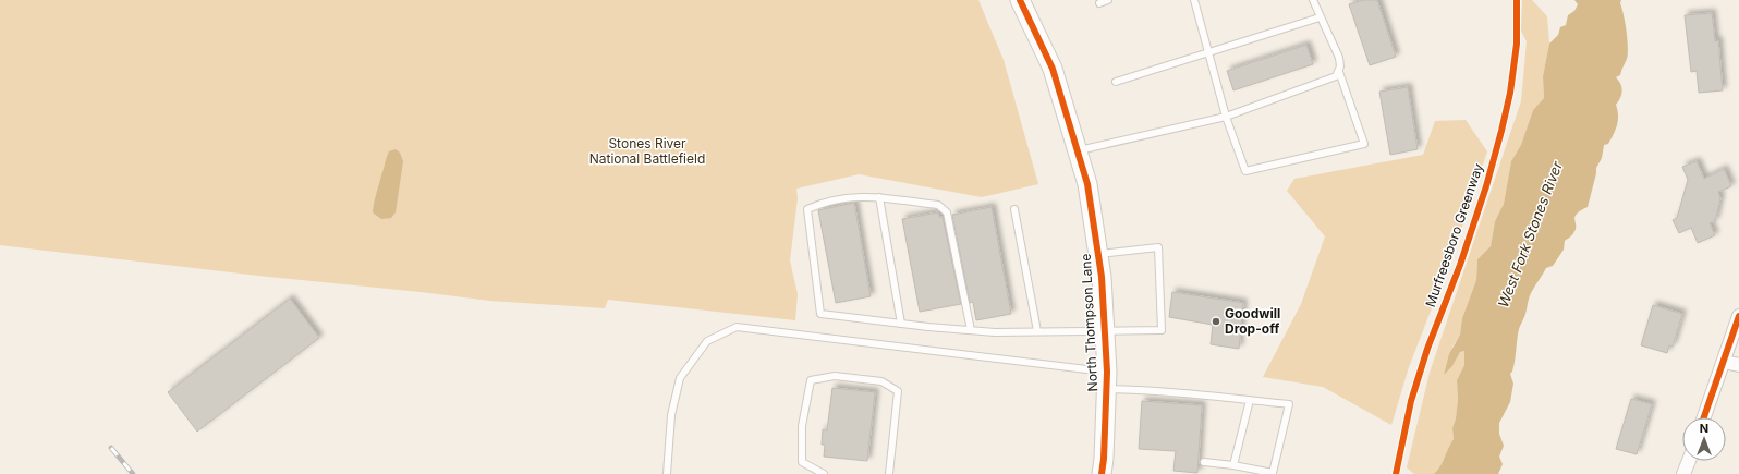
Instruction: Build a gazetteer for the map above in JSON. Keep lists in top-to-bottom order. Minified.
{"streets":{"main road":["North Thompson Lane"],"cycle path":["Murfreesboro Greenway"]},"water":["West Fork Stones River"],"parks":["Stones River National Battlefield"],"places":["Goodwill Drop-off"],"north":"top"}
